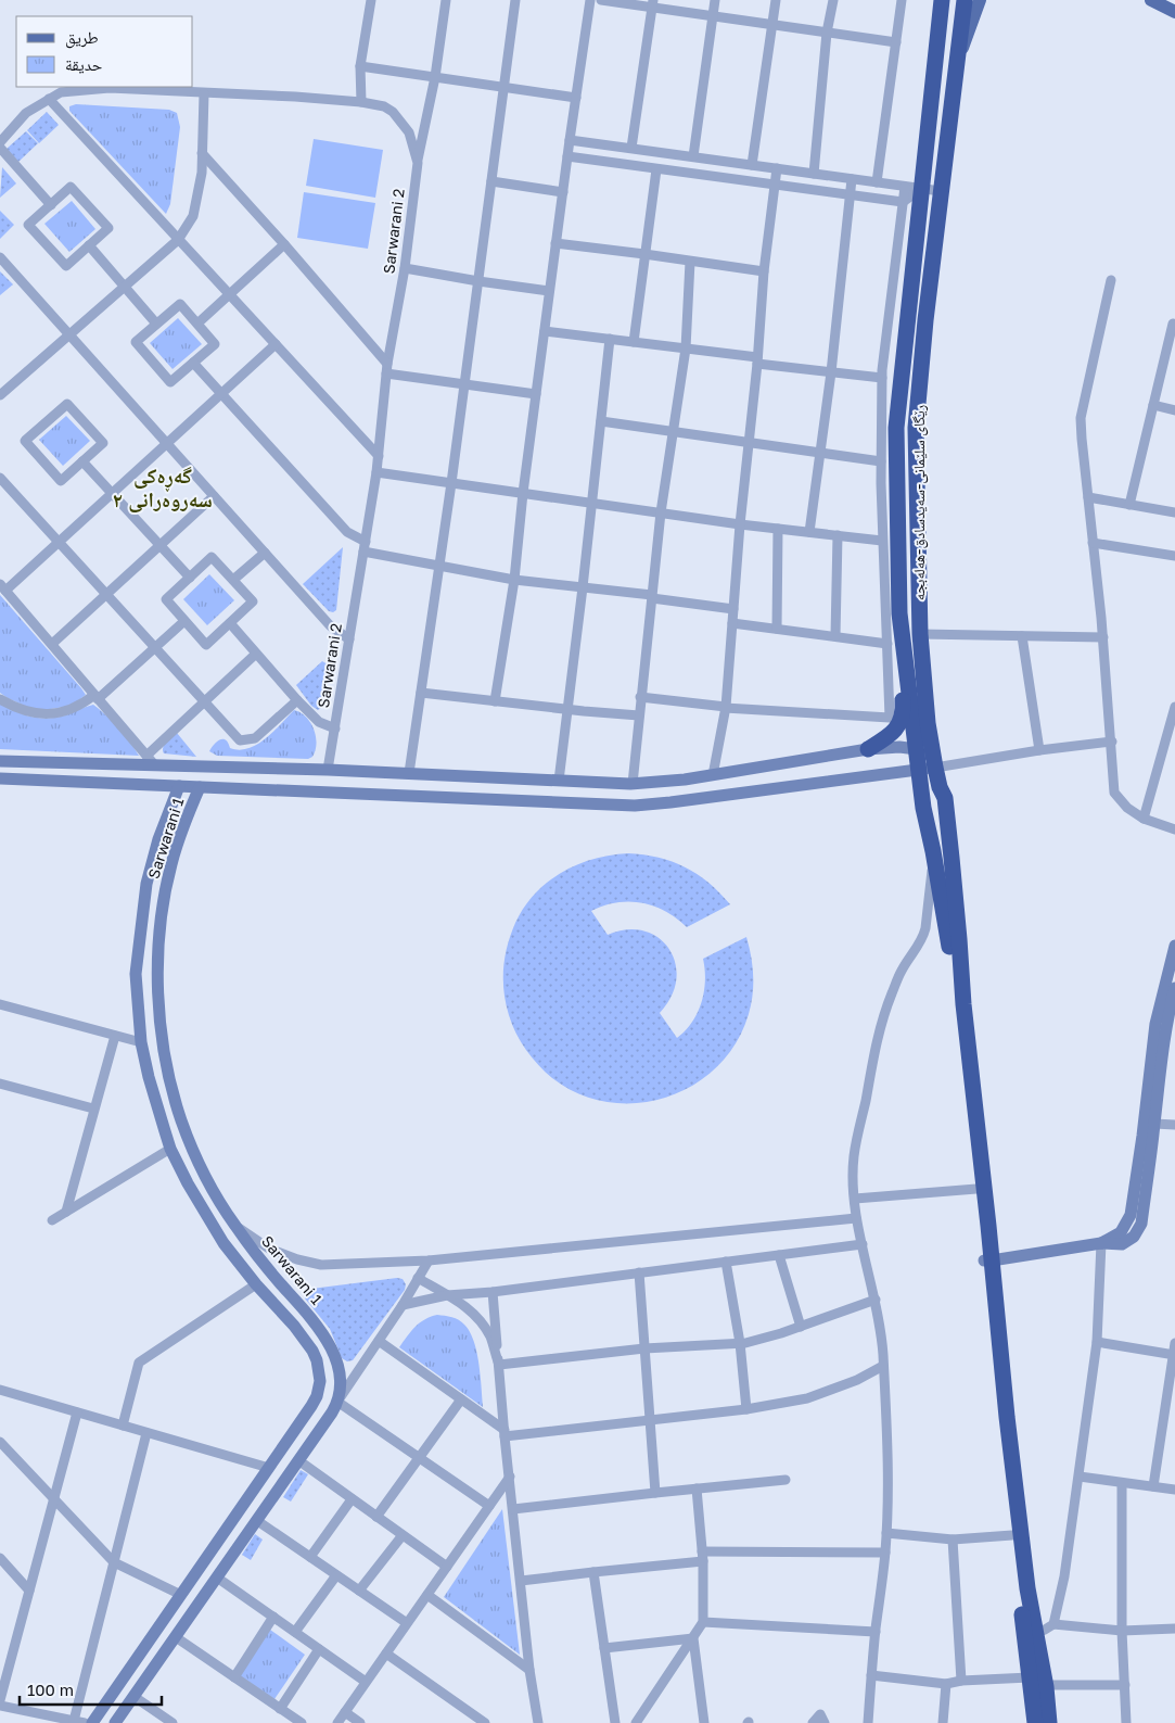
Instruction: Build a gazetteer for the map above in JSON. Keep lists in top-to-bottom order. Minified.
{"streets":{"highway":["رێگای سلێمانی-سەیدسادق-هەلەبجە"],"main road":["Sarwarani 1"],"street":["Sarwarani 2"]},"districts":["گەڕەکی سەروەرانی ٢"],"legend":["طريق","حديقة"],"scale_bar":"100 m"}
